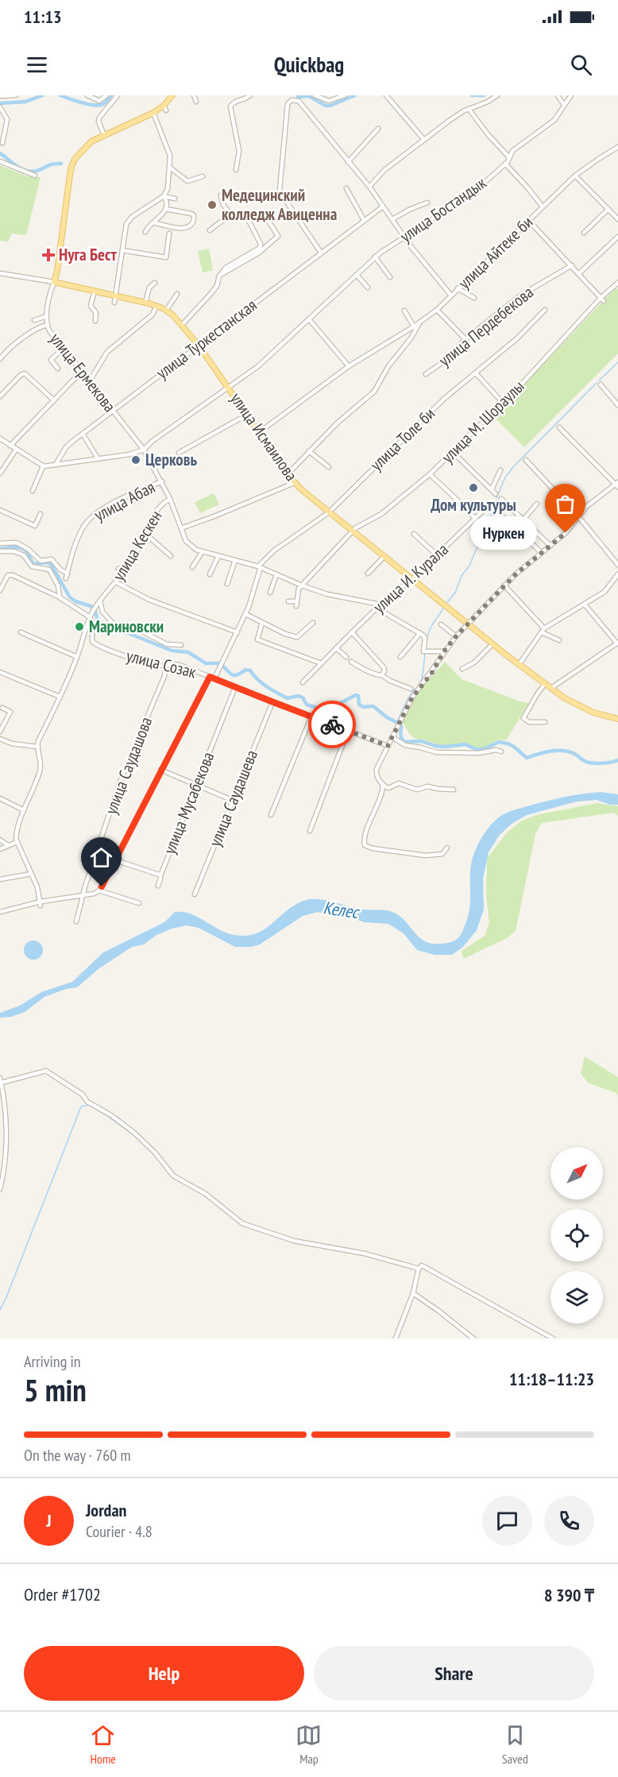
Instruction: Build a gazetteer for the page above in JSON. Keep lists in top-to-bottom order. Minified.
{"streets":{"main road":["улица Ермекова","улица Исмаилова"],"street":["улица Бостандык","улица Айтеке би","улица Пердебекова","улица Туркестанская","улица М. Шораулы","улица Толе би","улица Абая","улица Кескен","улица И. Курала","улица Созак","улица Саудашова","улица Саудашева","улица Мусабекова"]},"crossings":[["улица Бостандык","улица Ермекова"],["улица Бостандык","улица Исмаилова"],["улица Айтеке би","улица Исмаилова"],["улица Туркестанская","улица Ермекова"],["улица Туркестанская","улица Исмаилова"],["улица Ермекова","улица Исмаилова"],["улица Ермекова","улица Толе би"],["улица Ермекова","улица Абая"],["улица Ермекова","улица Кескен"],["улица Ермекова","улица И. Курала"],["улица М. Шораулы","улица Исмаилова"],["улица Исмаилова","улица Толе би"],["улица Исмаилова","улица И. Курала"],["улица Толе би","улица Созак"],["улица Толе би","улица Мусабекова"],["улица Кескен","улица Созак"],["улица Созак","улица Саудашова"],["улица Созак","улица Саудашева"],["улица Созак","улица Мусабекова"]],"water":["Келес"],"places":{"other":["Медецинский колледж Авиценна","Церковь","Дом культуры","Нуркен","Мариновски"],"health":["Нуга Бест"]},"north":"top right","page":{"status":"11:13","header":"Quickbag","bubble":"Нуркен","heading":["5 min","Arriving in","11:18–11:23"],"panel":["Jordan","Courier · 4.8","Order #1702","8 390 ₸"],"bar":"On the way · 760 m","round":"J","buttons":["Help","Share"],"tabs":["Home","Map","Saved"]}}
